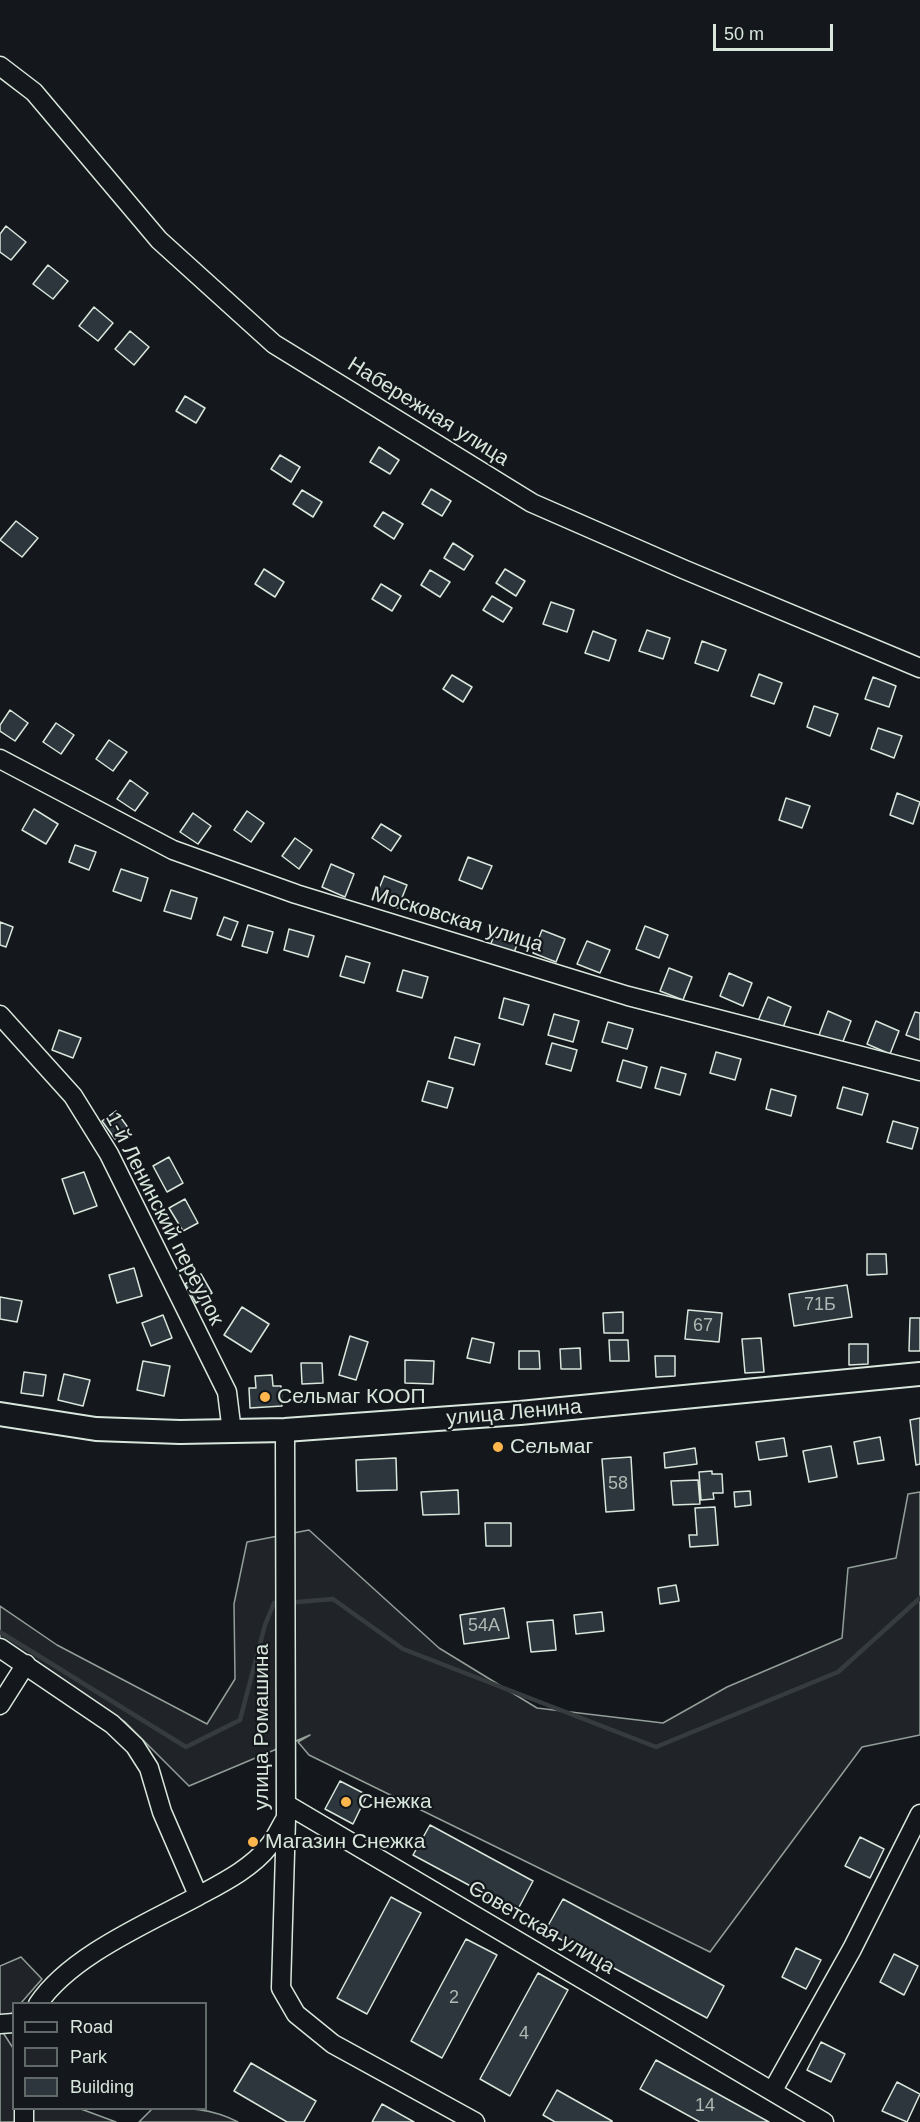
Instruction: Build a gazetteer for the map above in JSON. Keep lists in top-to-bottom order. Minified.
{"streets":{"main road":["улица Ленина"],"street":["Набережная улица","Московская улица","1-й Ленинский переулок","улица Ромашина","Советская улица"]},"crossings":[["1-й Ленинский переулок","улица Ленина"],["улица Ленина","улица Ромашина"],["улица Ромашина","Советская улица"]],"places":["Сельмаг КООП","Сельмаг","Снежка","Магазин Снежка"],"house_numbers":["71Б","67","58","54А","2","4","14"],"legend":["Road","Park","Building"],"scale_bar":"50 m"}
